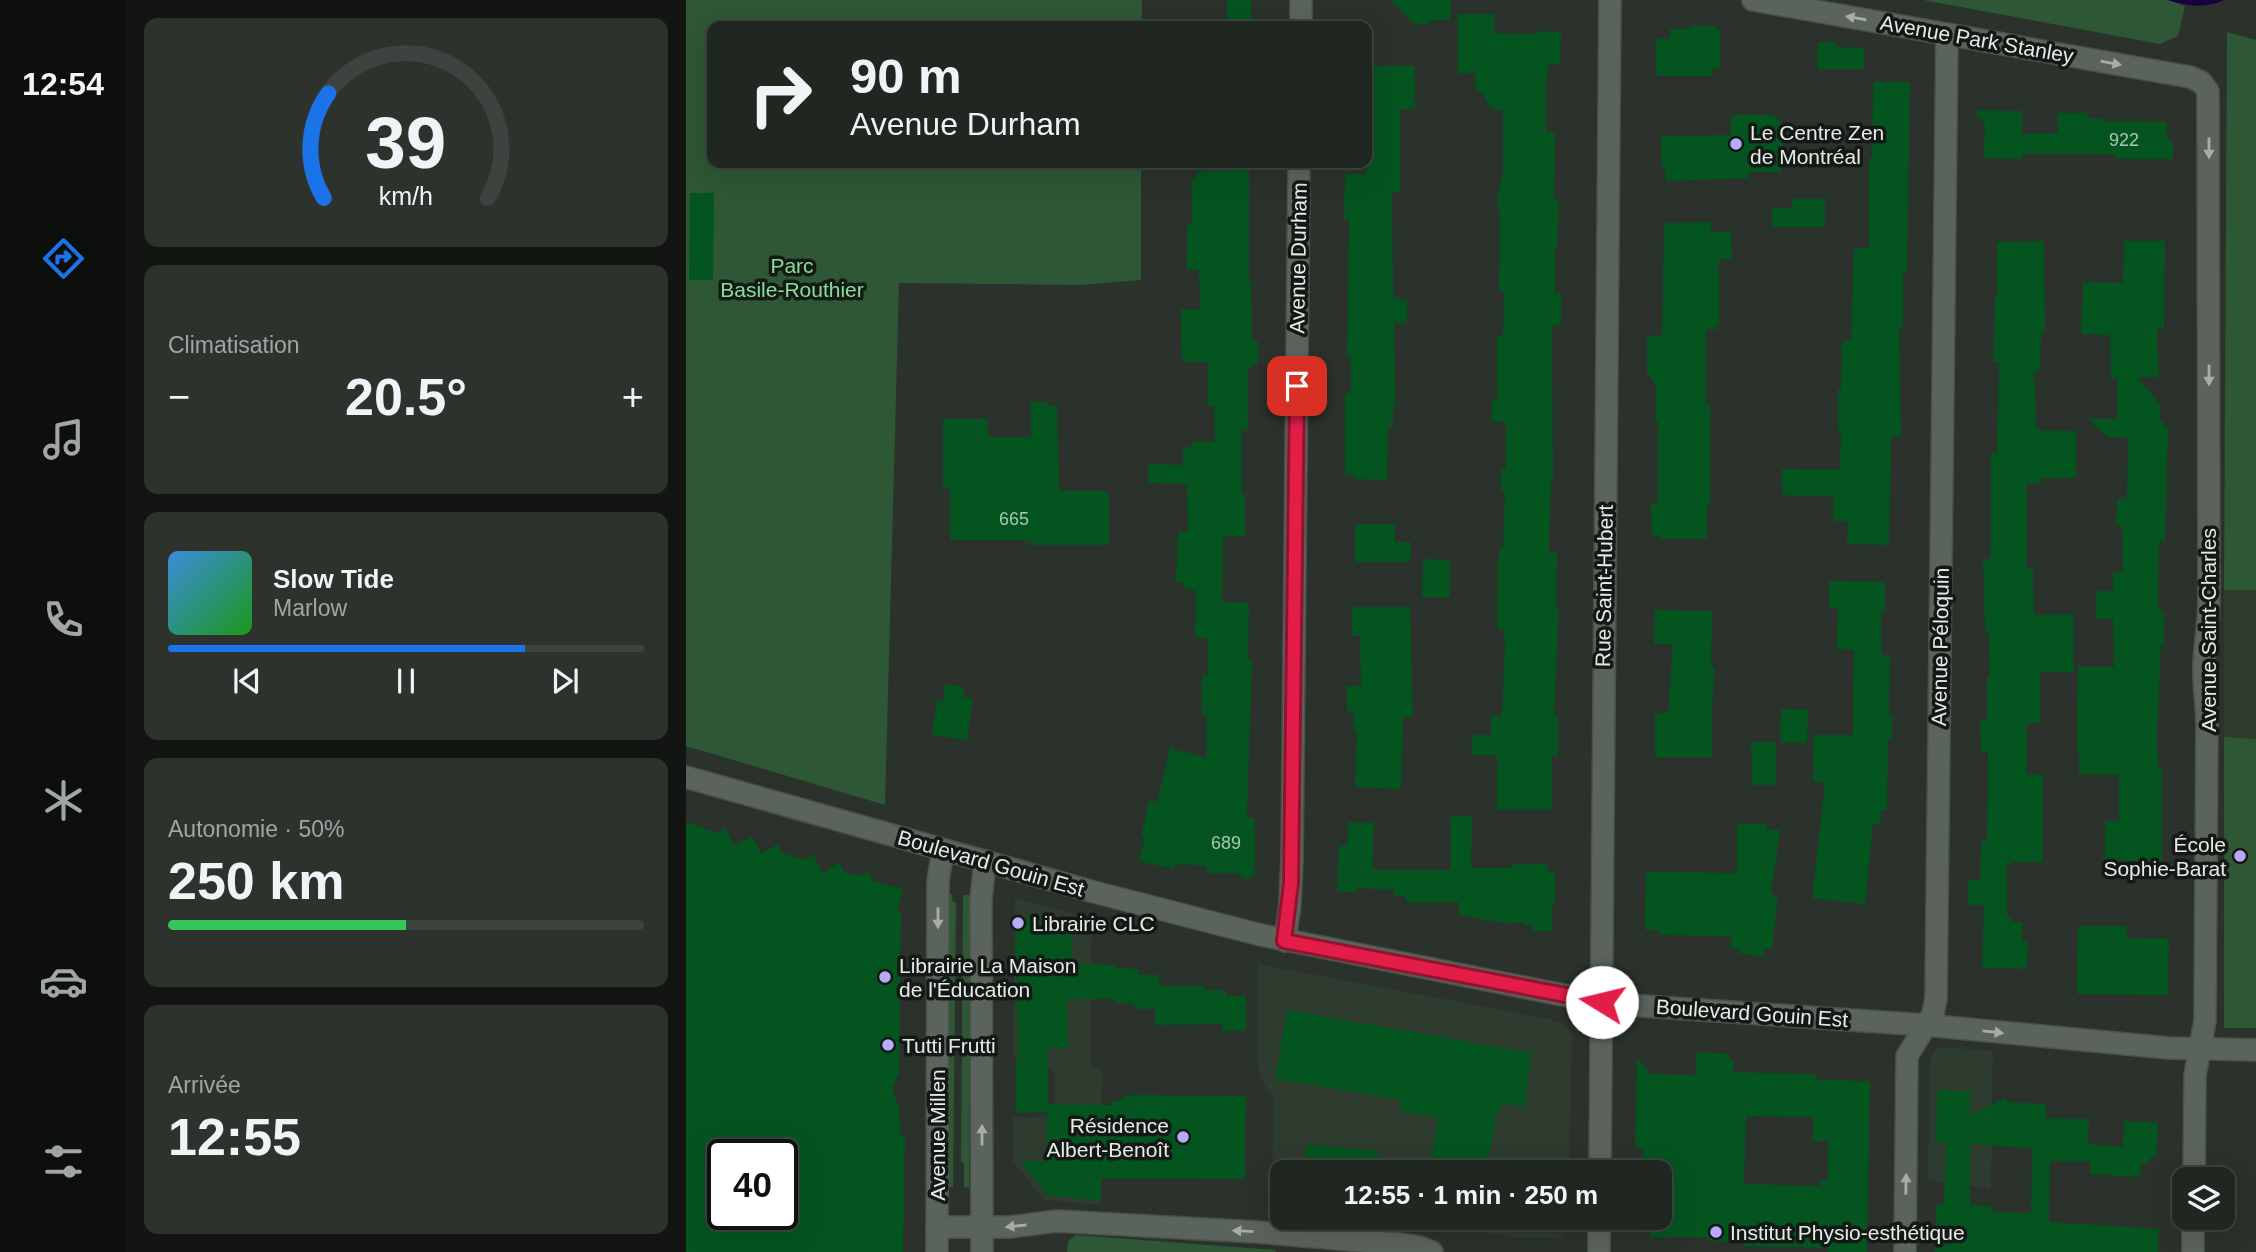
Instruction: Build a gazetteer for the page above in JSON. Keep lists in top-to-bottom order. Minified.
{"streets":{"street":["Avenue Park Stanley","Avenue Durham","Rue Saint-Hubert","Avenue Saint-Charles","Avenue Péloquin","Boulevard Gouin Est","Avenue Millen"]},"crossings":[["Avenue Park Stanley","Avenue Saint-Charles"],["Avenue Park Stanley","Avenue Péloquin"],["Avenue Durham","Boulevard Gouin Est"],["Rue Saint-Hubert","Boulevard Gouin Est"],["Avenue Saint-Charles","Boulevard Gouin Est"],["Avenue Péloquin","Boulevard Gouin Est"],["Boulevard Gouin Est","Avenue Millen"]],"one_way":["Avenue Saint-Charles"],"parks":["Parc Basile-Routhier"],"places":["Le Centre Zen de Montréal","École Sophie-Barat","Librairie CLC","Librairie La Maison de l'Éducation","Tutti Frutti","Résidence Albert-Benoît","Institut Physio-esthétique"],"house_numbers":["922","665","689"],"page":{"tabs":"12:54","turn":["90 m","Avenue Durham"],"tile":["Climatisation",["Autonomie · 50%","250 km"],["Arrivée","12:55"]],"heat":["−","20.5°","+"],"song":["Slow Tide","Marlow"],"limit":"40","trip":"12:55 · 1 min · 250 m","gauge":["39","km/h"]}}
